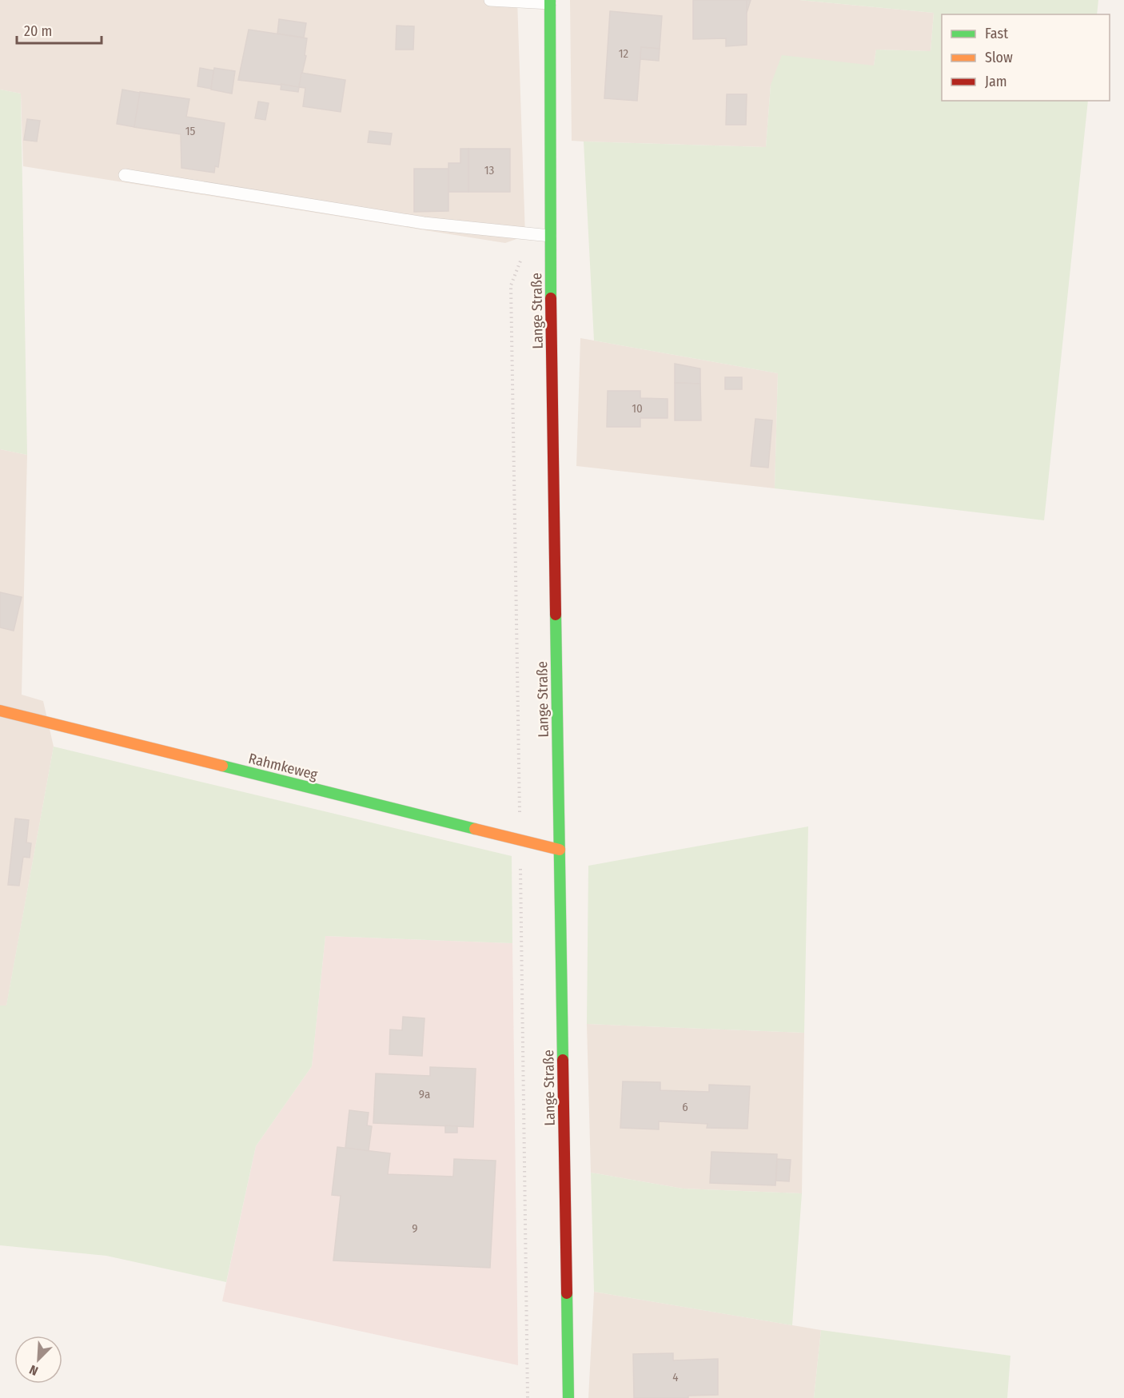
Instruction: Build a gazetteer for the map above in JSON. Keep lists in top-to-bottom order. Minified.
{"streets":{"street":["Lange Straße","Rahmkeweg"]},"crossings":[["Lange Straße","Rahmkeweg"]],"house_numbers":["12","15","13","10","9a","6","9","4"],"legend":["Fast","Slow","Jam"],"scale_bar":"20 m","north":"bottom left"}
